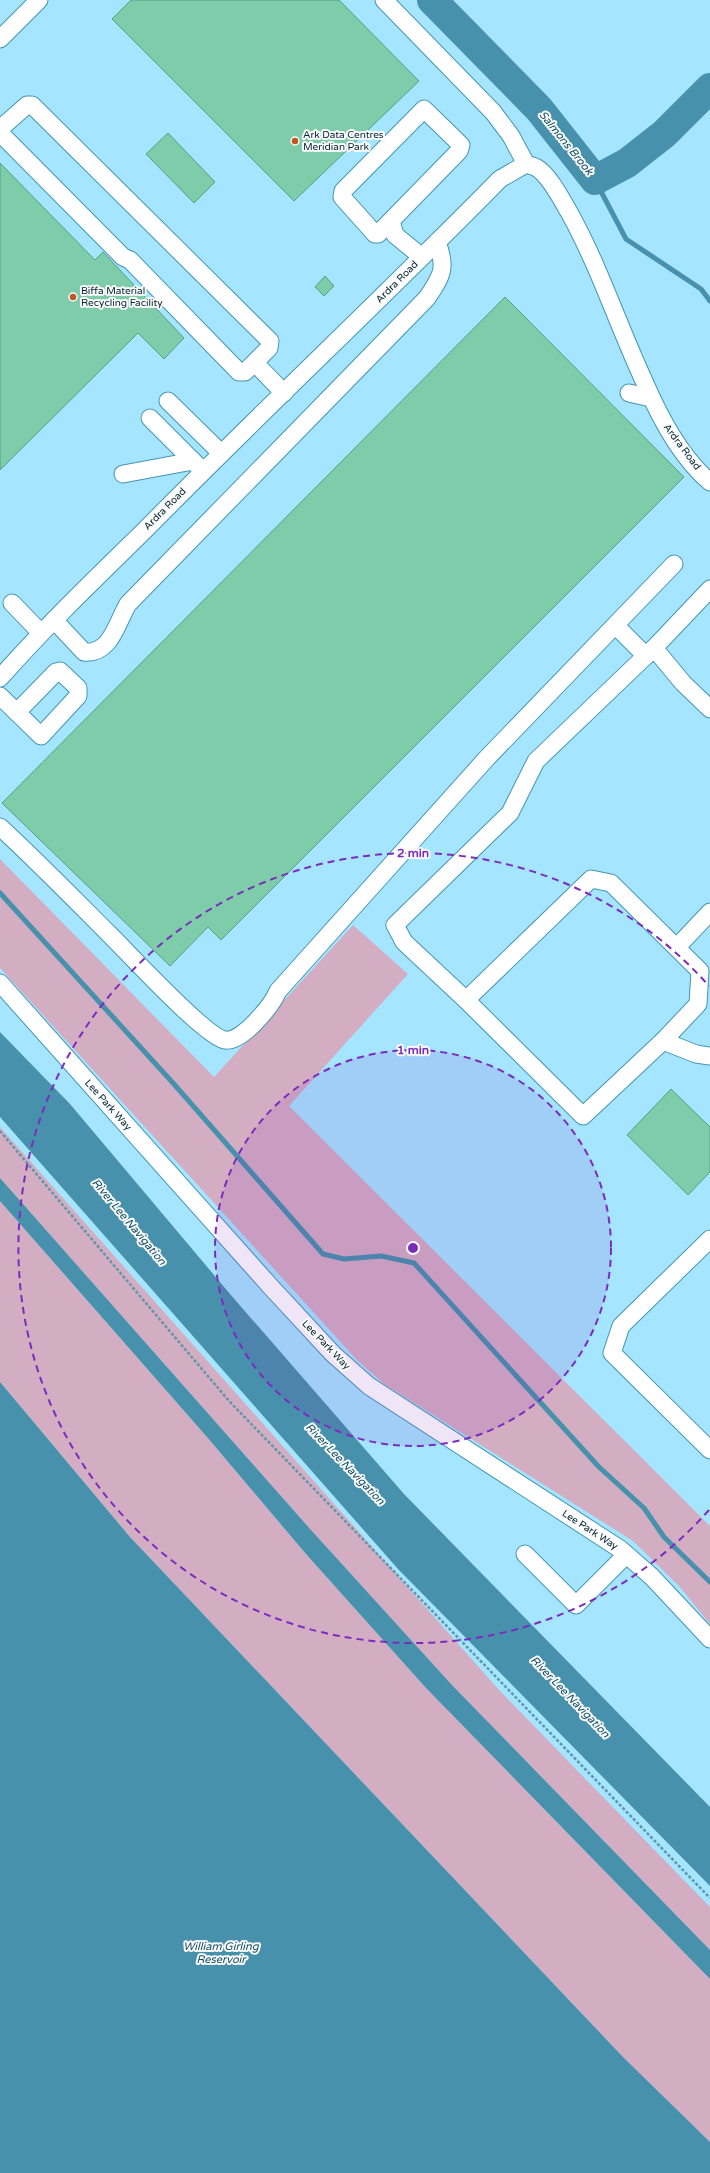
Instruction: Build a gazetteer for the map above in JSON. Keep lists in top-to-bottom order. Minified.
{"streets":{"street":["Ardra Road","Lee Park Way"]},"water":["Salmons Brook","River Lee Navigation","William Girling Reservoir"],"places":["Ark Data Centres Meridian Park","Biffa Material Recycling Facility"],"rings":["2 min","1 min"]}
